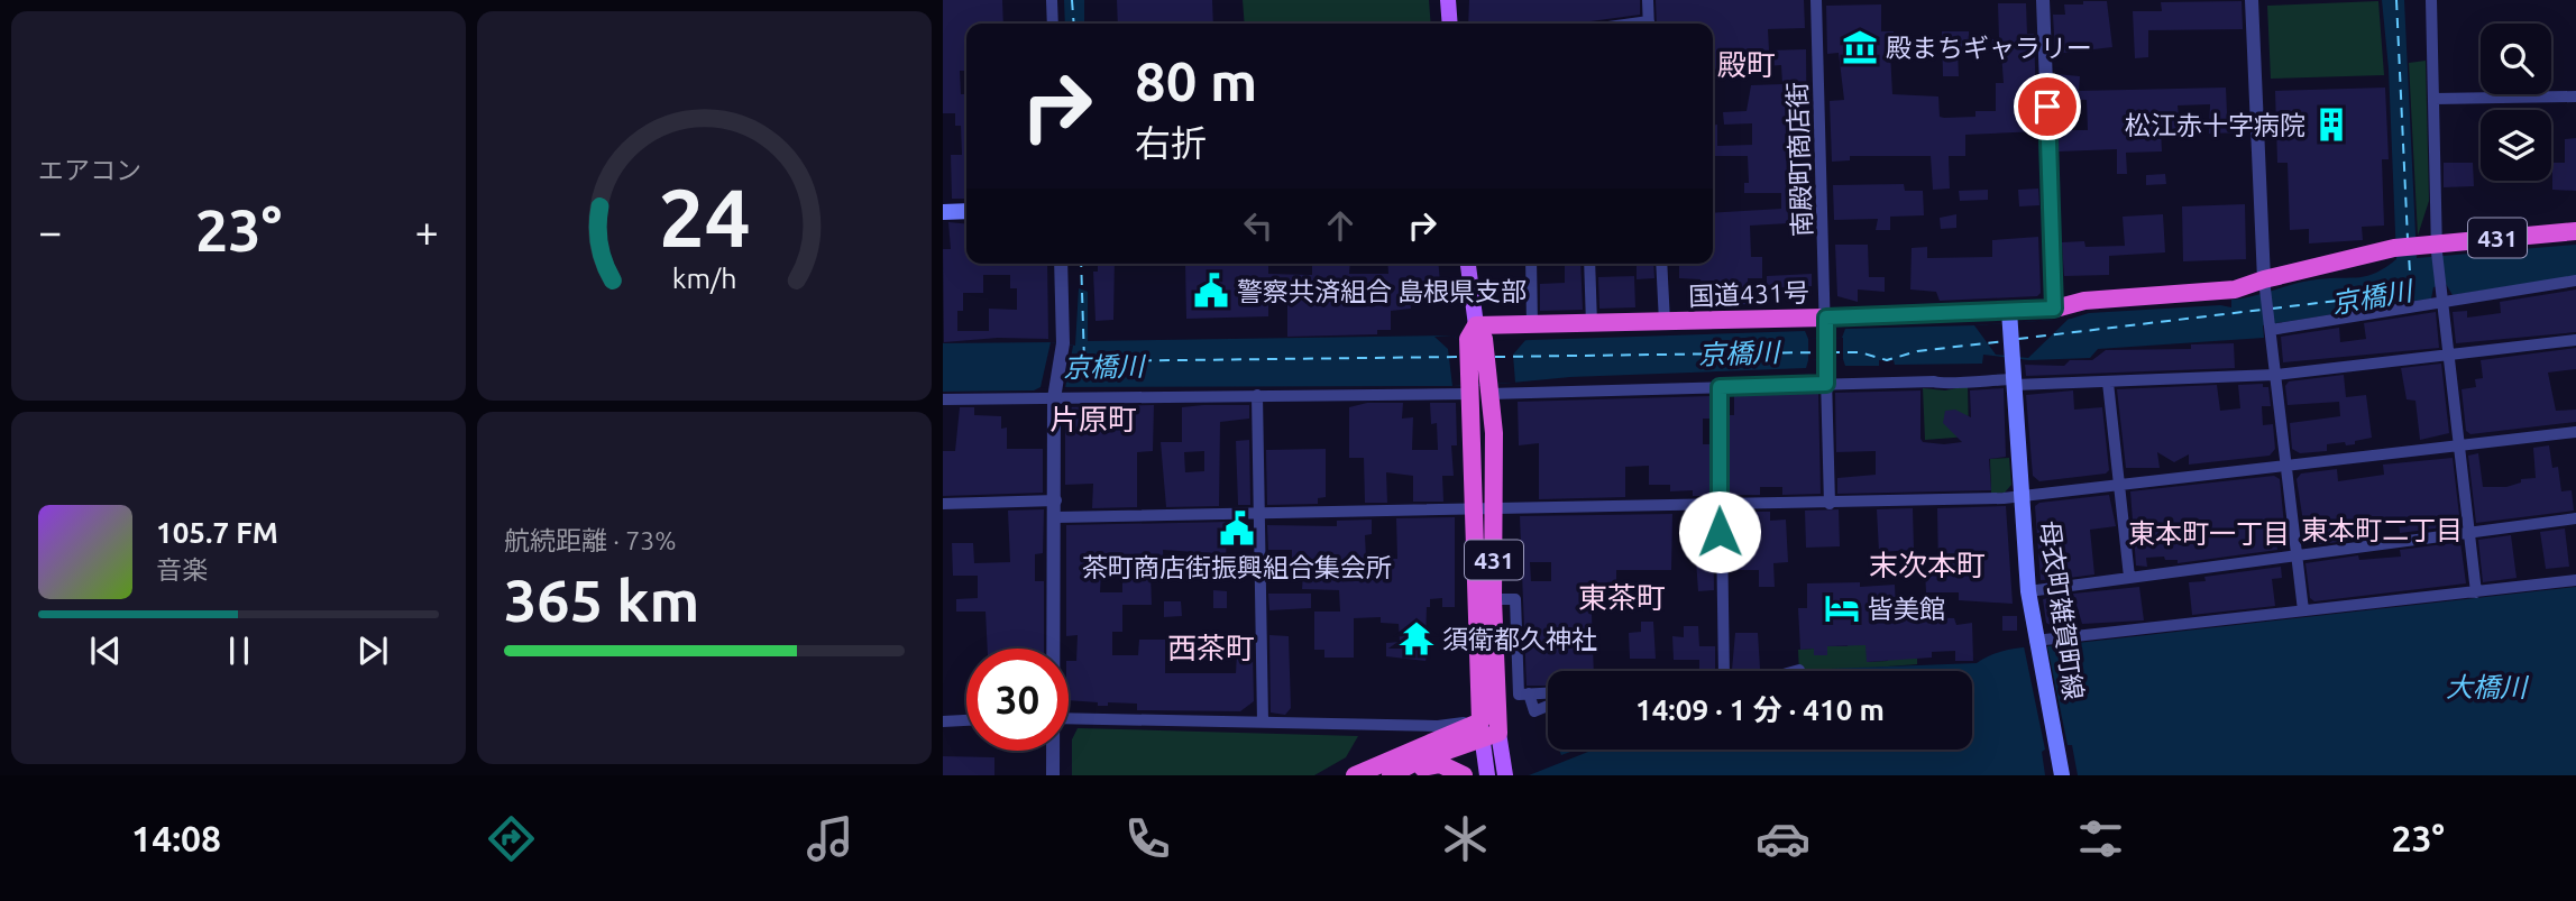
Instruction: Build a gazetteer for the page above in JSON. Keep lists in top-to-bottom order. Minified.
{"streets":{"highway":["431","国道431号"],"main road":["母衣町雑賀町線"],"street":["南殿町商店街"]},"crossings":[["南殿町商店街","国道431号"],["431","国道431号"],["国道431号","母衣町雑賀町線"]],"districts":["殿町","片原町","東本町二丁目","東本町一丁目","末次本町","東茶町","西茶町"],"water":["京橋川","大橋川"],"places":{"museum":["殿まちギャラリー"],"building":["松江赤十字病院"],"public building":["警察共済組合 島根県支部","茶町商店街振興組合集会所"],"hotel":["皆美館"],"temple":["須衛都久神社"]},"page":{"tile":["エアコン",["航続距離 · 73%","365 km"]],"turn":["80 m","右折"],"heat":["−","23°","+"],"song":["105.7 FM","音楽"],"limit":"30","trip":"14:09 · 1 分 · 410 m","tabs":["14:08","23°"],"gauge":["24","km/h"]}}
